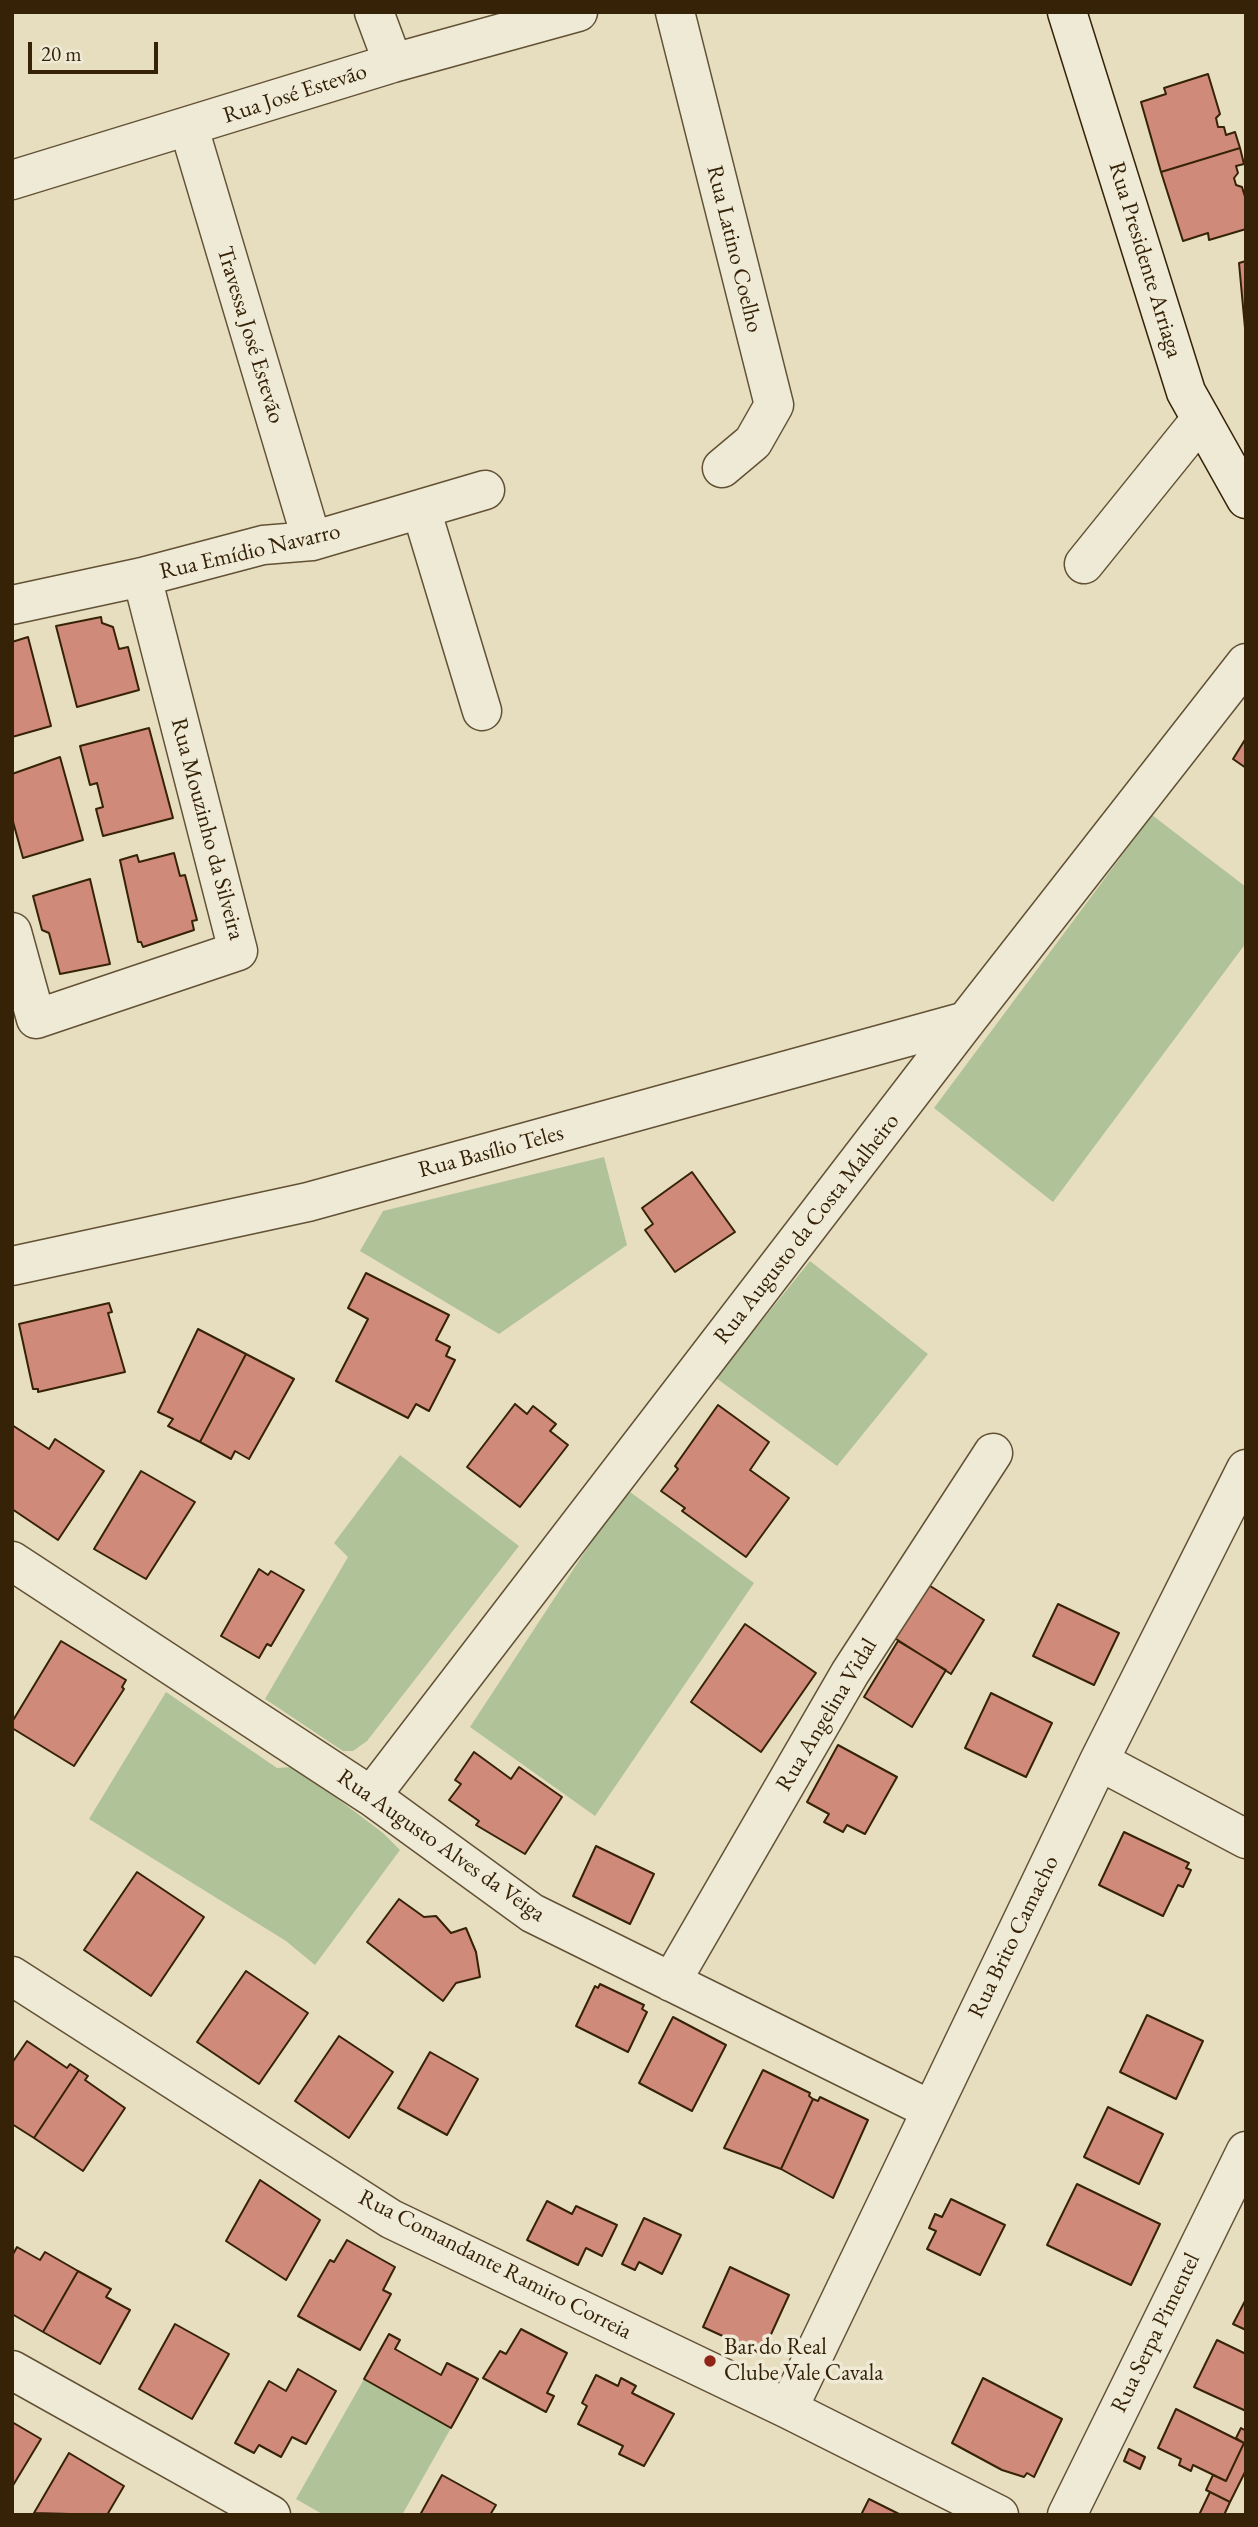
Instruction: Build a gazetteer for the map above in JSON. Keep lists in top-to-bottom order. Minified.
{"streets":{"street":["Rua José Estevão","Rua Latino Coelho","Rua Presidente Arriaga","Travessa José Estevão","Rua Emídio Navarro","Rua Mouzinho da Silveira","Rua Basílio Teles","Rua Augusto da Costa Malheiro","Rua Angelina Vidal","Rua Augusto Alves da Veiga","Rua Brito Camacho","Rua Comandante Ramiro Correia","Rua Serpa Pimentel"]},"crossings":[["Rua José Estevão","Travessa José Estevão"],["Travessa José Estevão","Rua Emídio Navarro"],["Rua Emídio Navarro","Rua Mouzinho da Silveira"],["Rua Basílio Teles","Rua Augusto da Costa Malheiro"],["Rua Augusto da Costa Malheiro","Rua Augusto Alves da Veiga"],["Rua Angelina Vidal","Rua Augusto Alves da Veiga"],["Rua Augusto Alves da Veiga","Rua Brito Camacho"],["Rua Brito Camacho","Rua Comandante Ramiro Correia"]],"places":["Bar do Real Clube Vale Cavala"],"scale_bar":"20 m"}
